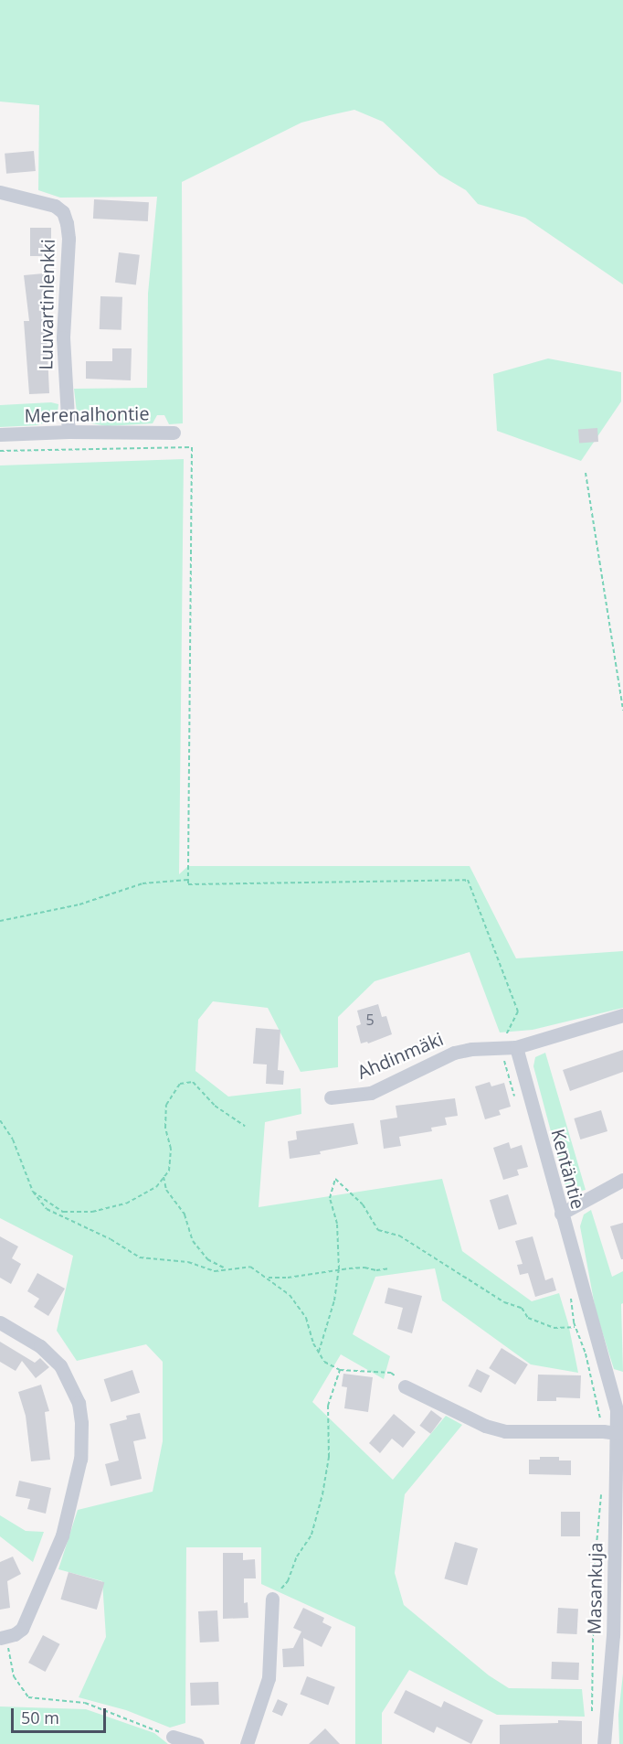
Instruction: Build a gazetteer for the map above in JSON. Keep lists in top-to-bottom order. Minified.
{"streets":{"street":["Luuvartinlenkki","Merenalhontie","Ahdinmäki","Kentäntie","Masankuja"]},"crossings":[["Luuvartinlenkki","Merenalhontie"],["Ahdinmäki","Kentäntie"],["Kentäntie","Masankuja"]],"house_numbers":["5"],"scale_bar":"50 m"}
